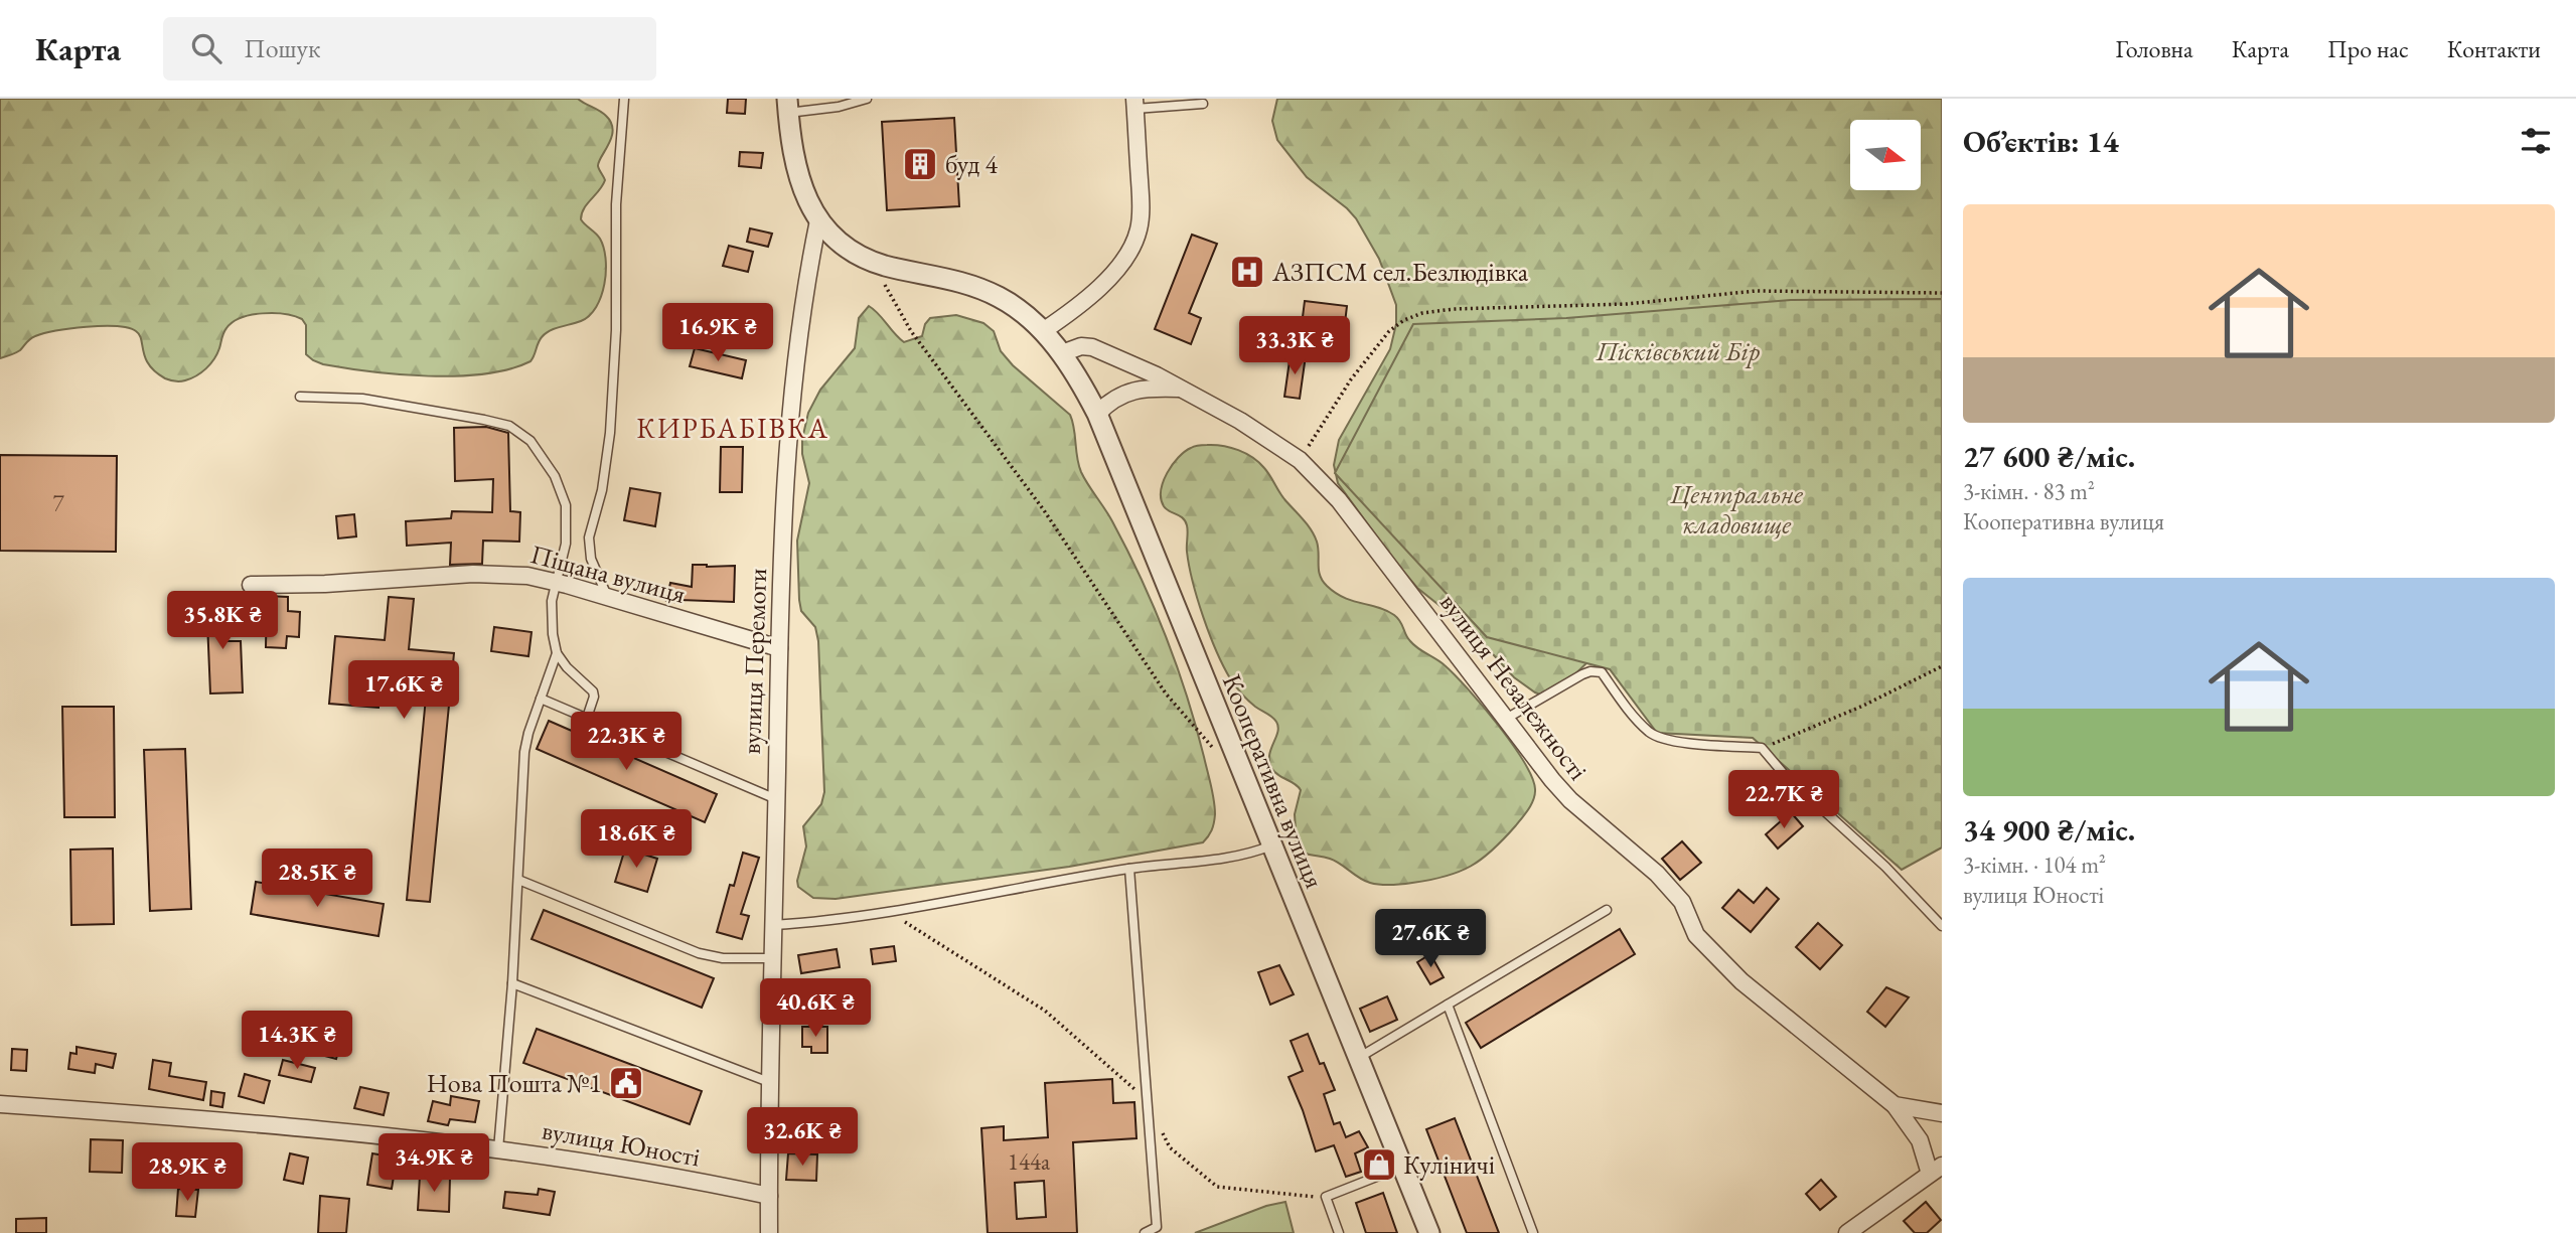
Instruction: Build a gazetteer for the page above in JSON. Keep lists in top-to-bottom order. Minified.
{"streets":{"street":["Піщана вулиця","вулиця Перемоги","вулиця Незалежності","Кооперативна вулиця","вулиця Юності"]},"crossings":[["Піщана вулиця","вулиця Перемоги"],["вулиця Перемоги","Кооперативна вулиця"],["вулиця Перемоги","вулиця Юності"],["вулиця Незалежності","Кооперативна вулиця"]],"districts":["КИРБАБІВКА"],"parks":["Пісківський Бір","Центральне кладовище"],"places":{"building":["буд 4"],"hospital":["АЗПСМ сел.Безлюдівка"],"public building":["Нова Пошта №1"],"shop":["Куліничі"]},"house_numbers":["7","144а"],"north":"right","page":{"header":"Карта","search":"Пошук","nav":["Головна","Карта","Про нас","Контакти"],"heading":"Об’єктів: 14","list":[{"name":"27 600 ₴/міс.","note":"3-кімн. · 83 m² · Кооперативна вулиця"},{"name":"34 900 ₴/міс.","note":"3-кімн. · 104 m² · вулиця Юності"}],"price":["16.9K ₴","33.3K ₴","35.8K ₴","17.6K ₴","22.3K ₴","22.7K ₴","18.6K ₴","28.5K ₴","27.6K ₴","40.6K ₴","14.3K ₴","32.6K ₴","34.9K ₴","28.9K ₴"]}}
